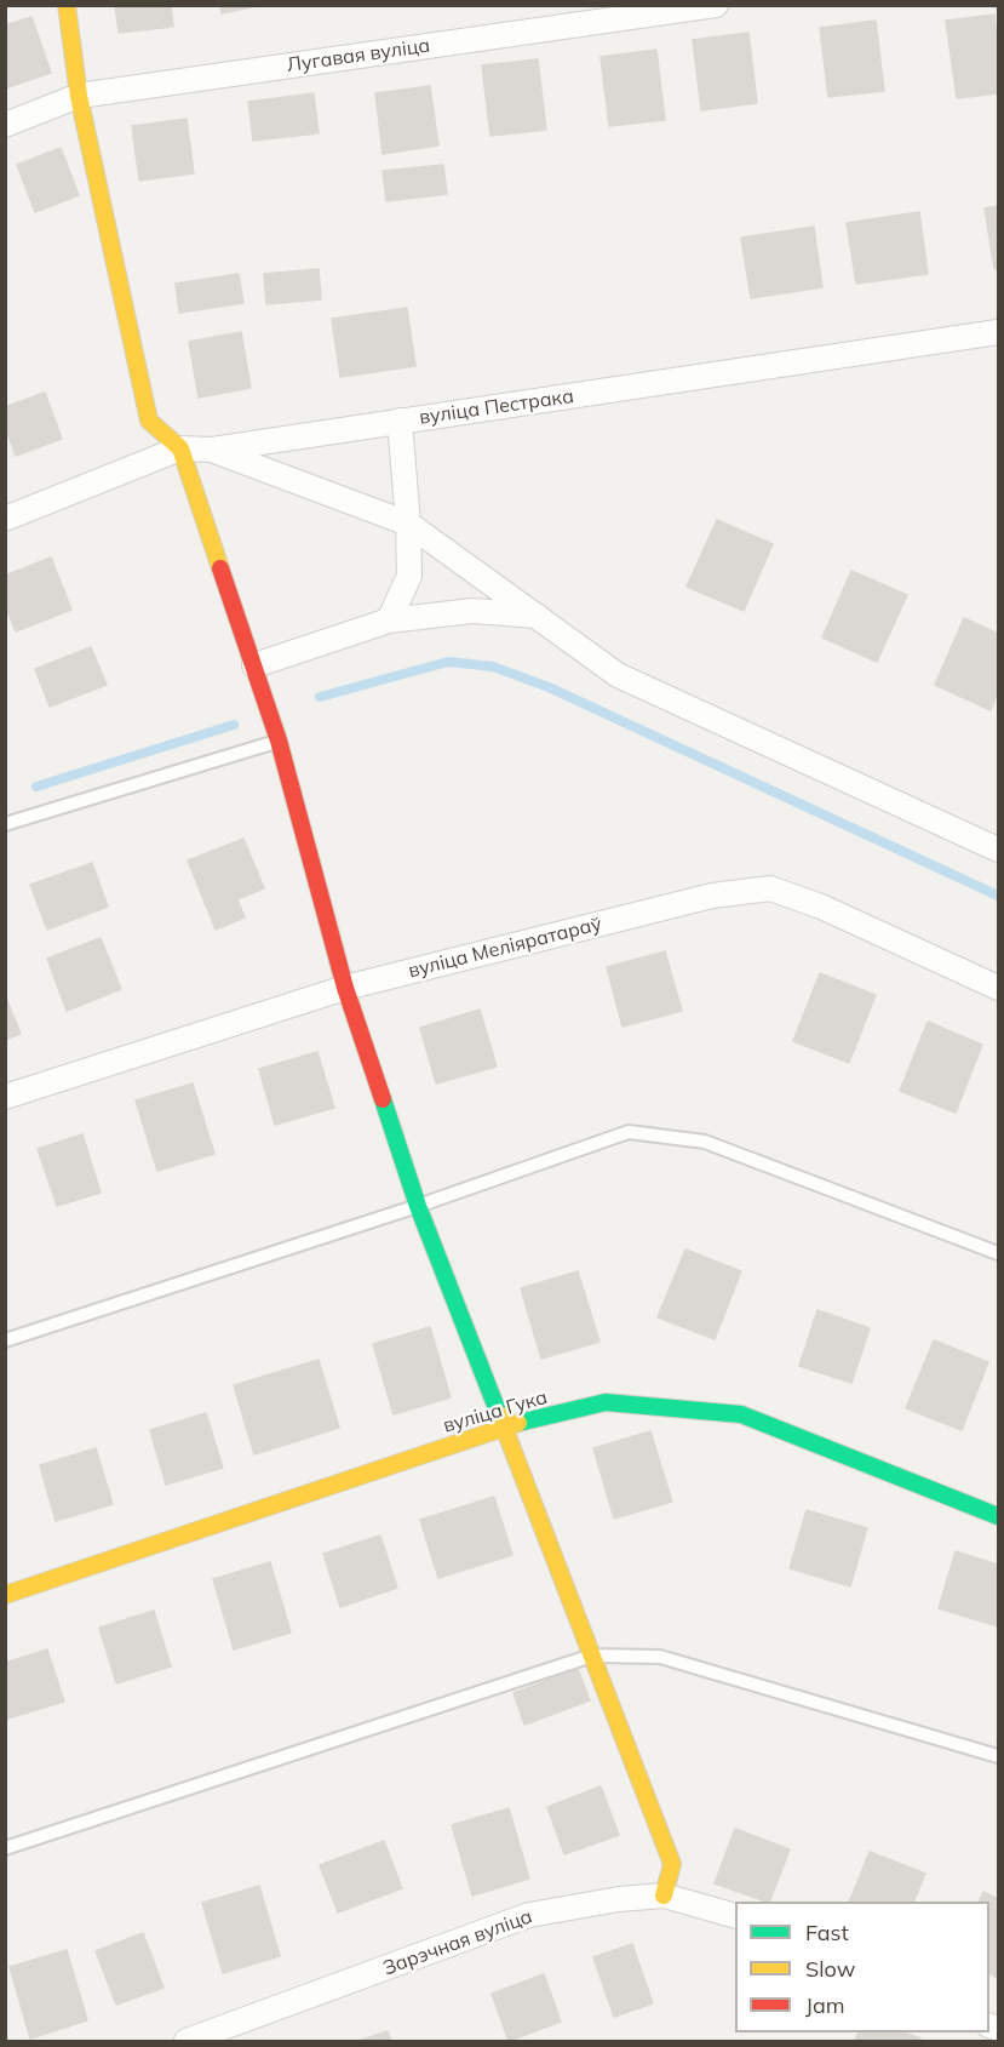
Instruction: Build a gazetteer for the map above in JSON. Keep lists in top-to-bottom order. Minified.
{"streets":{"street":["Лугавая вуліца","вуліца Пестрака","вуліца Меліяратараў","вуліца Гука","Зарэчная вуліца"]},"legend":["Fast","Slow","Jam"]}
